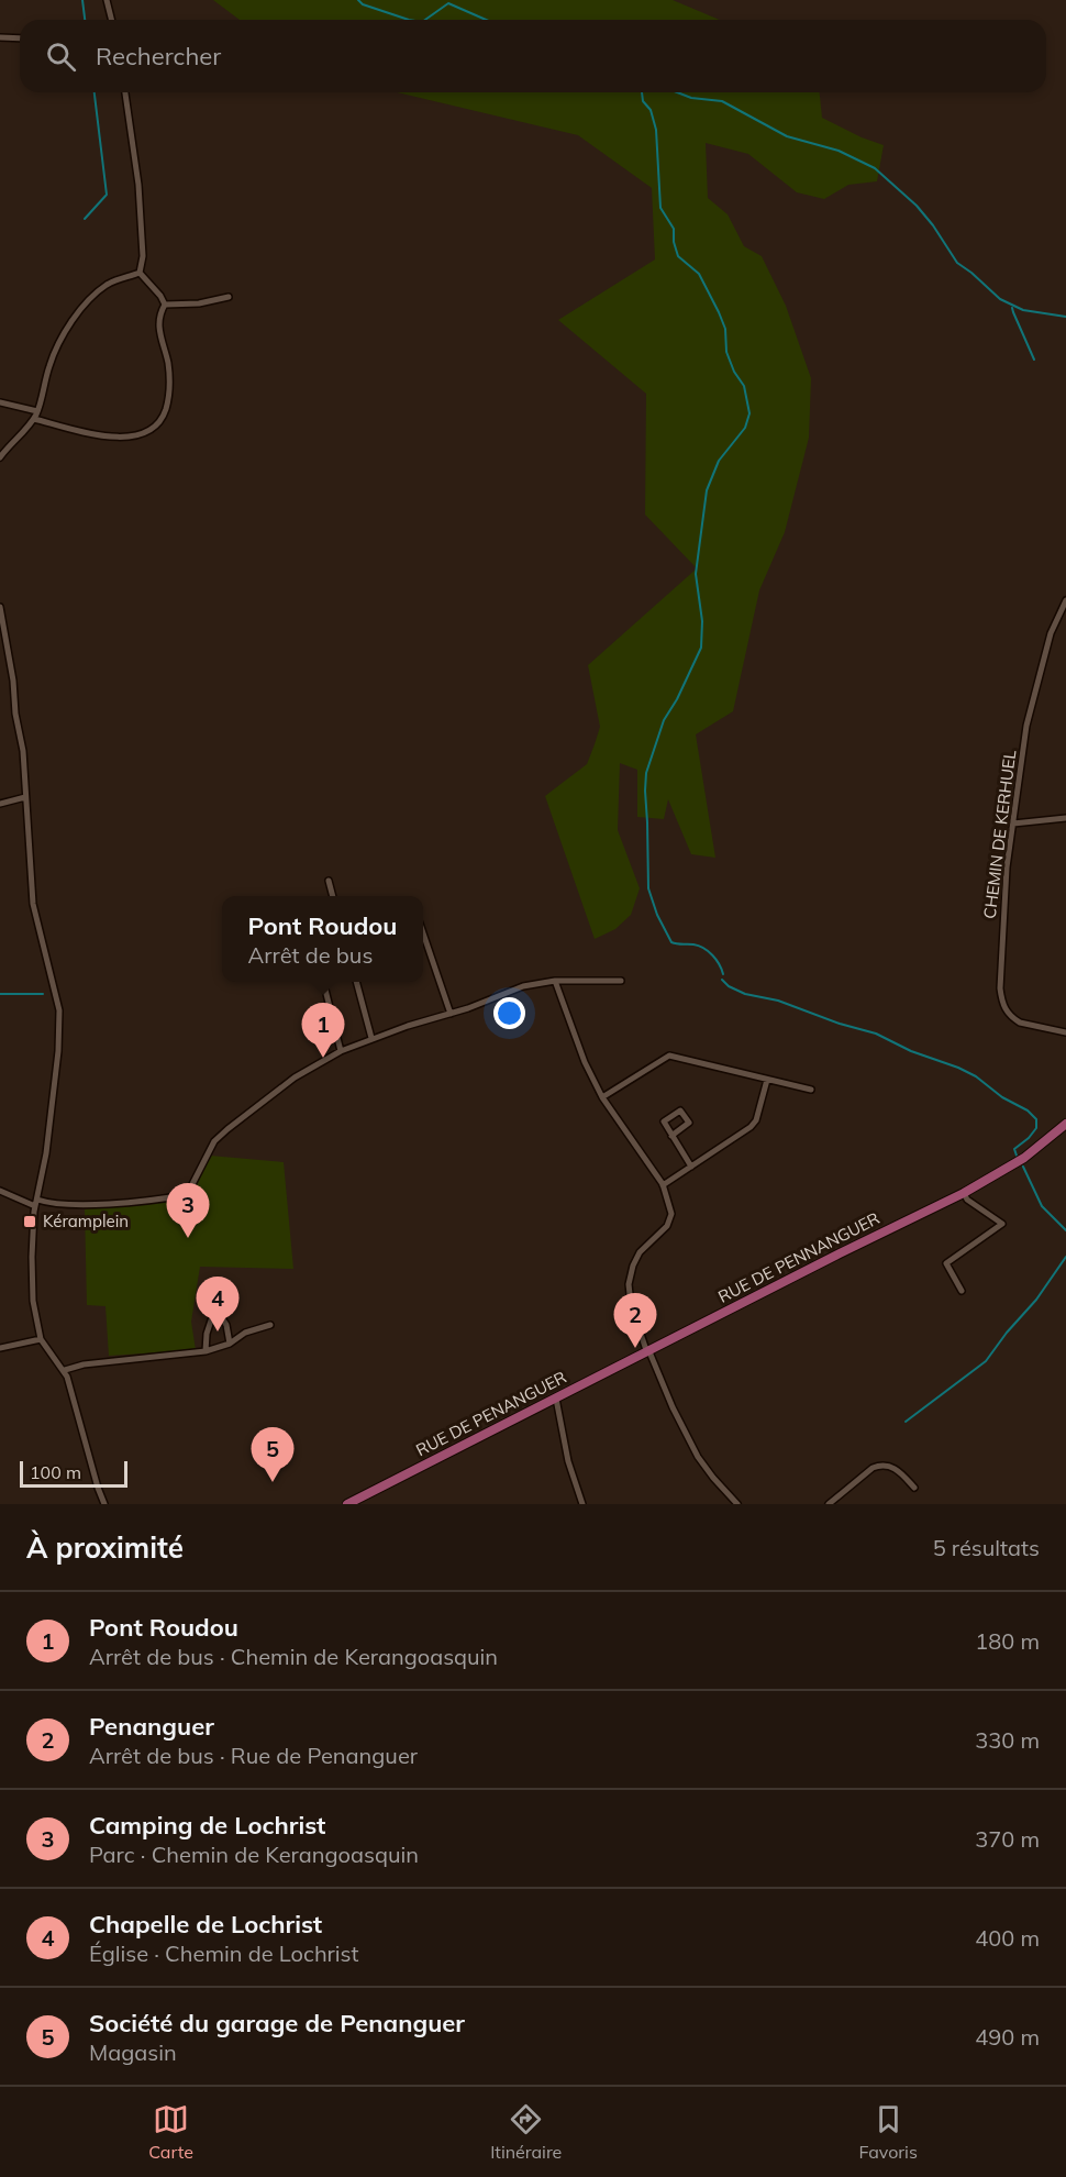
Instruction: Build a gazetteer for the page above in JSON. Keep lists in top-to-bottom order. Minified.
{"streets":{"main road":["RUE DE PENNANGUER","RUE DE PENANGUER"],"street":["CHEMIN DE KERHUEL"]},"crossings":[["RUE DE PENNANGUER","RUE DE PENANGUER"]],"places":{"transit":["Kéramplein"]},"scale_bar":"100 m","page":{"search":"Rechercher","popup":["Pont Roudou","Arrêt de bus"],"pins":["1","3","4","2","5"],"scale":"100 m","heading":["À proximité","5 résultats"],"list":[{"mark":"1","name":"Pont Roudou","note":"Arrêt de bus · Chemin de Kerangoasquin","value":"180 m"},{"mark":"2","name":"Penanguer","note":"Arrêt de bus · Rue de Penanguer","value":"330 m"},{"mark":"3","name":"Camping de Lochrist","note":"Parc · Chemin de Kerangoasquin","value":"370 m"},{"mark":"4","name":"Chapelle de Lochrist","note":"Église · Chemin de Lochrist","value":"400 m"},{"mark":"5","name":"Société du garage de Penanguer","note":"Magasin","value":"490 m"}],"nav":["Carte","Itinéraire","Favoris"]}}
